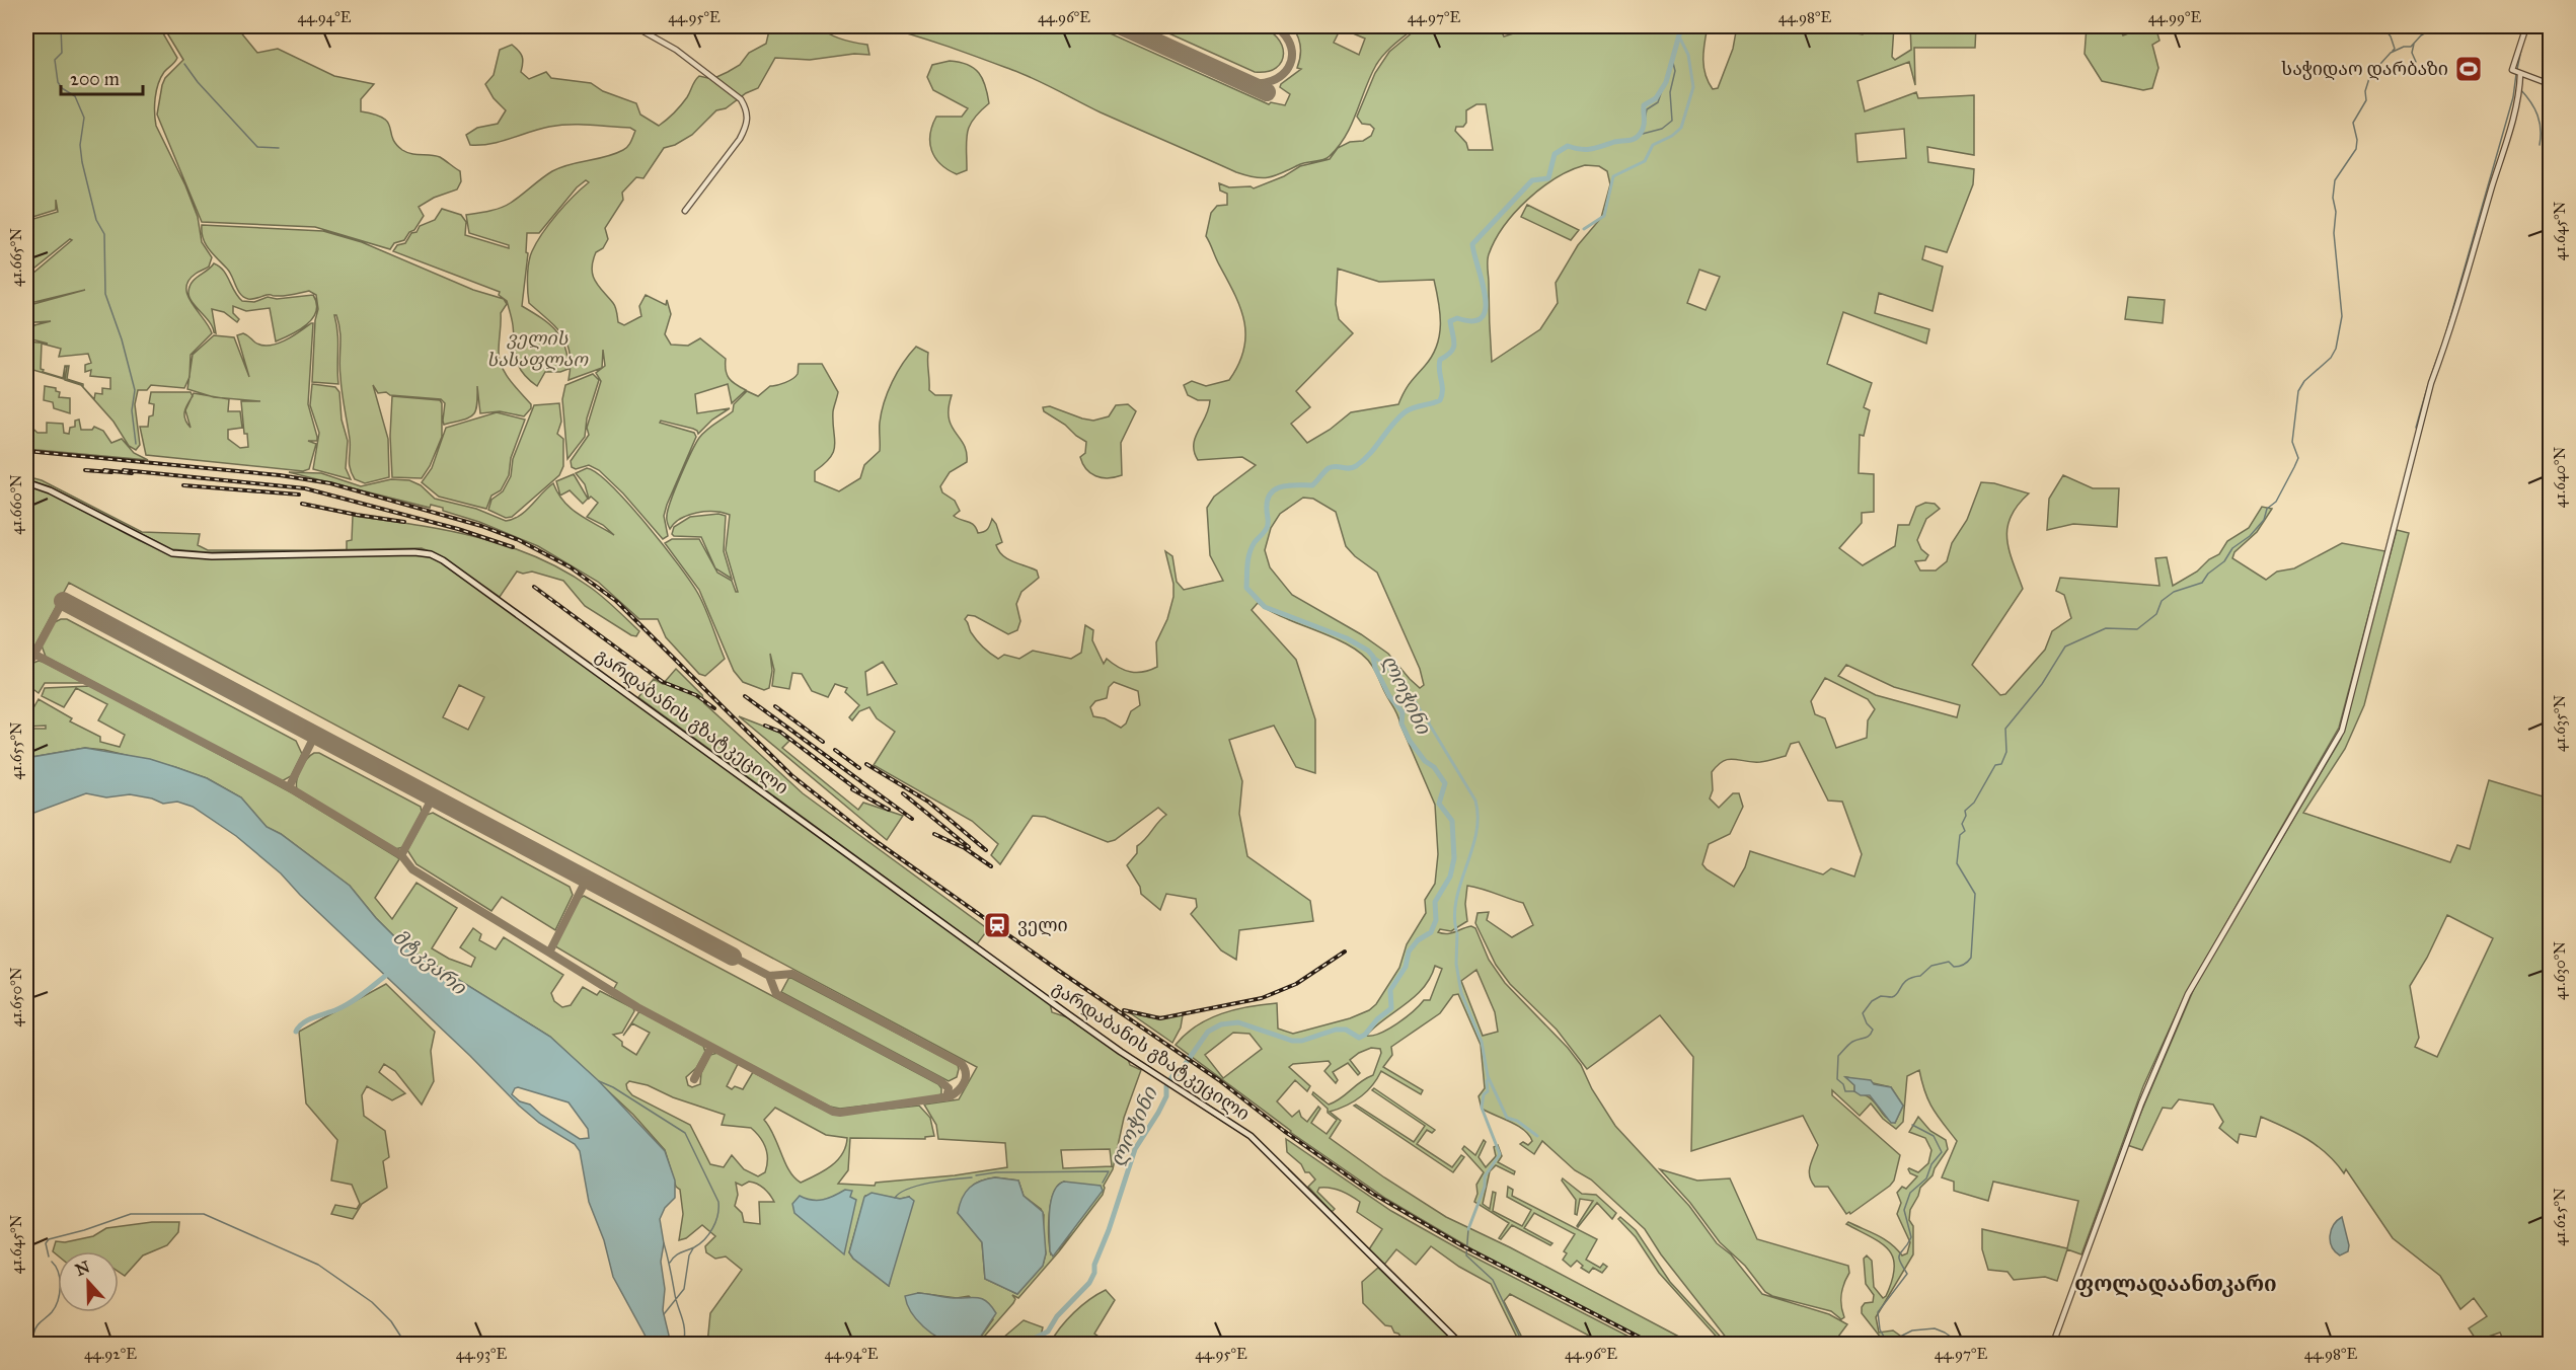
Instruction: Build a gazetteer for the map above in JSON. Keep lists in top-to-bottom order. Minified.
{"streets":{"main road":["გარდაბანის გზატკეცილი"]},"districts":["ფოლადაანთკარი"],"water":["ლოჭინი","მტკვარი"],"parks":["ველის სასაფლაო"],"places":{"sports":["საჭიდაო დარბაზი"],"station":["ველი"]},"scale_bar":"200 m","north":"top","coordinates":["44.94°E","44.95°E","44.96°E","44.97°E","44.98°E","44.99°E","41.645°N","41.665°N","41.640°N","41.660°N","41.635°N","41.655°N","41.630°N","41.650°N","41.625°N","44.92°E","44.93°E"]}
